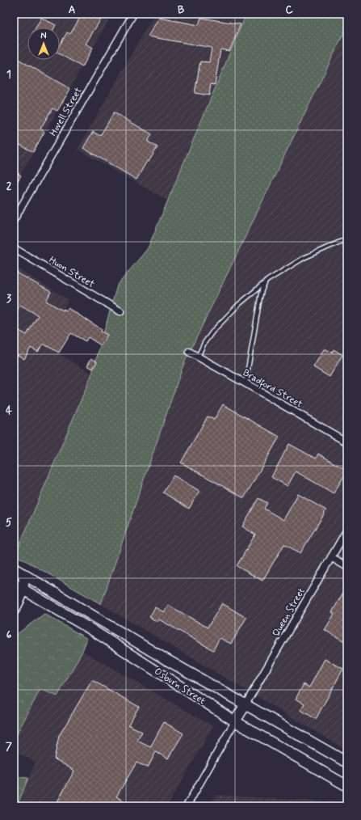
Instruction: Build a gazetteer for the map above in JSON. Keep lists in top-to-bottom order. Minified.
{"streets":{"street":["Hovell Street","Huon Street","Bradford Street","Queen Street","Osburn Street"]},"crossings":[["Queen Street","Osburn Street"]],"north":"top","grid":{"columns":["A","B","C"],"rows":["1","2","3","4","5","6","7"]}}
